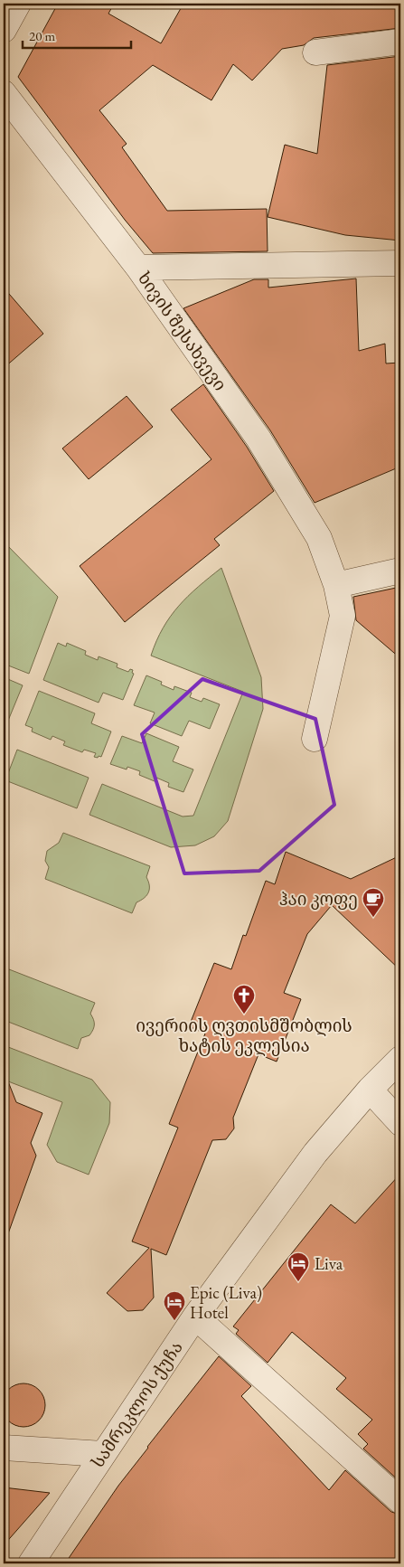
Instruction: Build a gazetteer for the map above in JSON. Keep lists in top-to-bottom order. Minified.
{"streets":{"street":["ხივის შესახვევი","სამრეკლოს ქუჩა"]},"places":{"cafe":["ჰაი კოფე"],"church":["ივერიის ღვთისმშობლის ხატის ეკლესია"],"hotel":["Liva","Epic (Liva) Hotel"]},"scale_bar":"20 m"}
